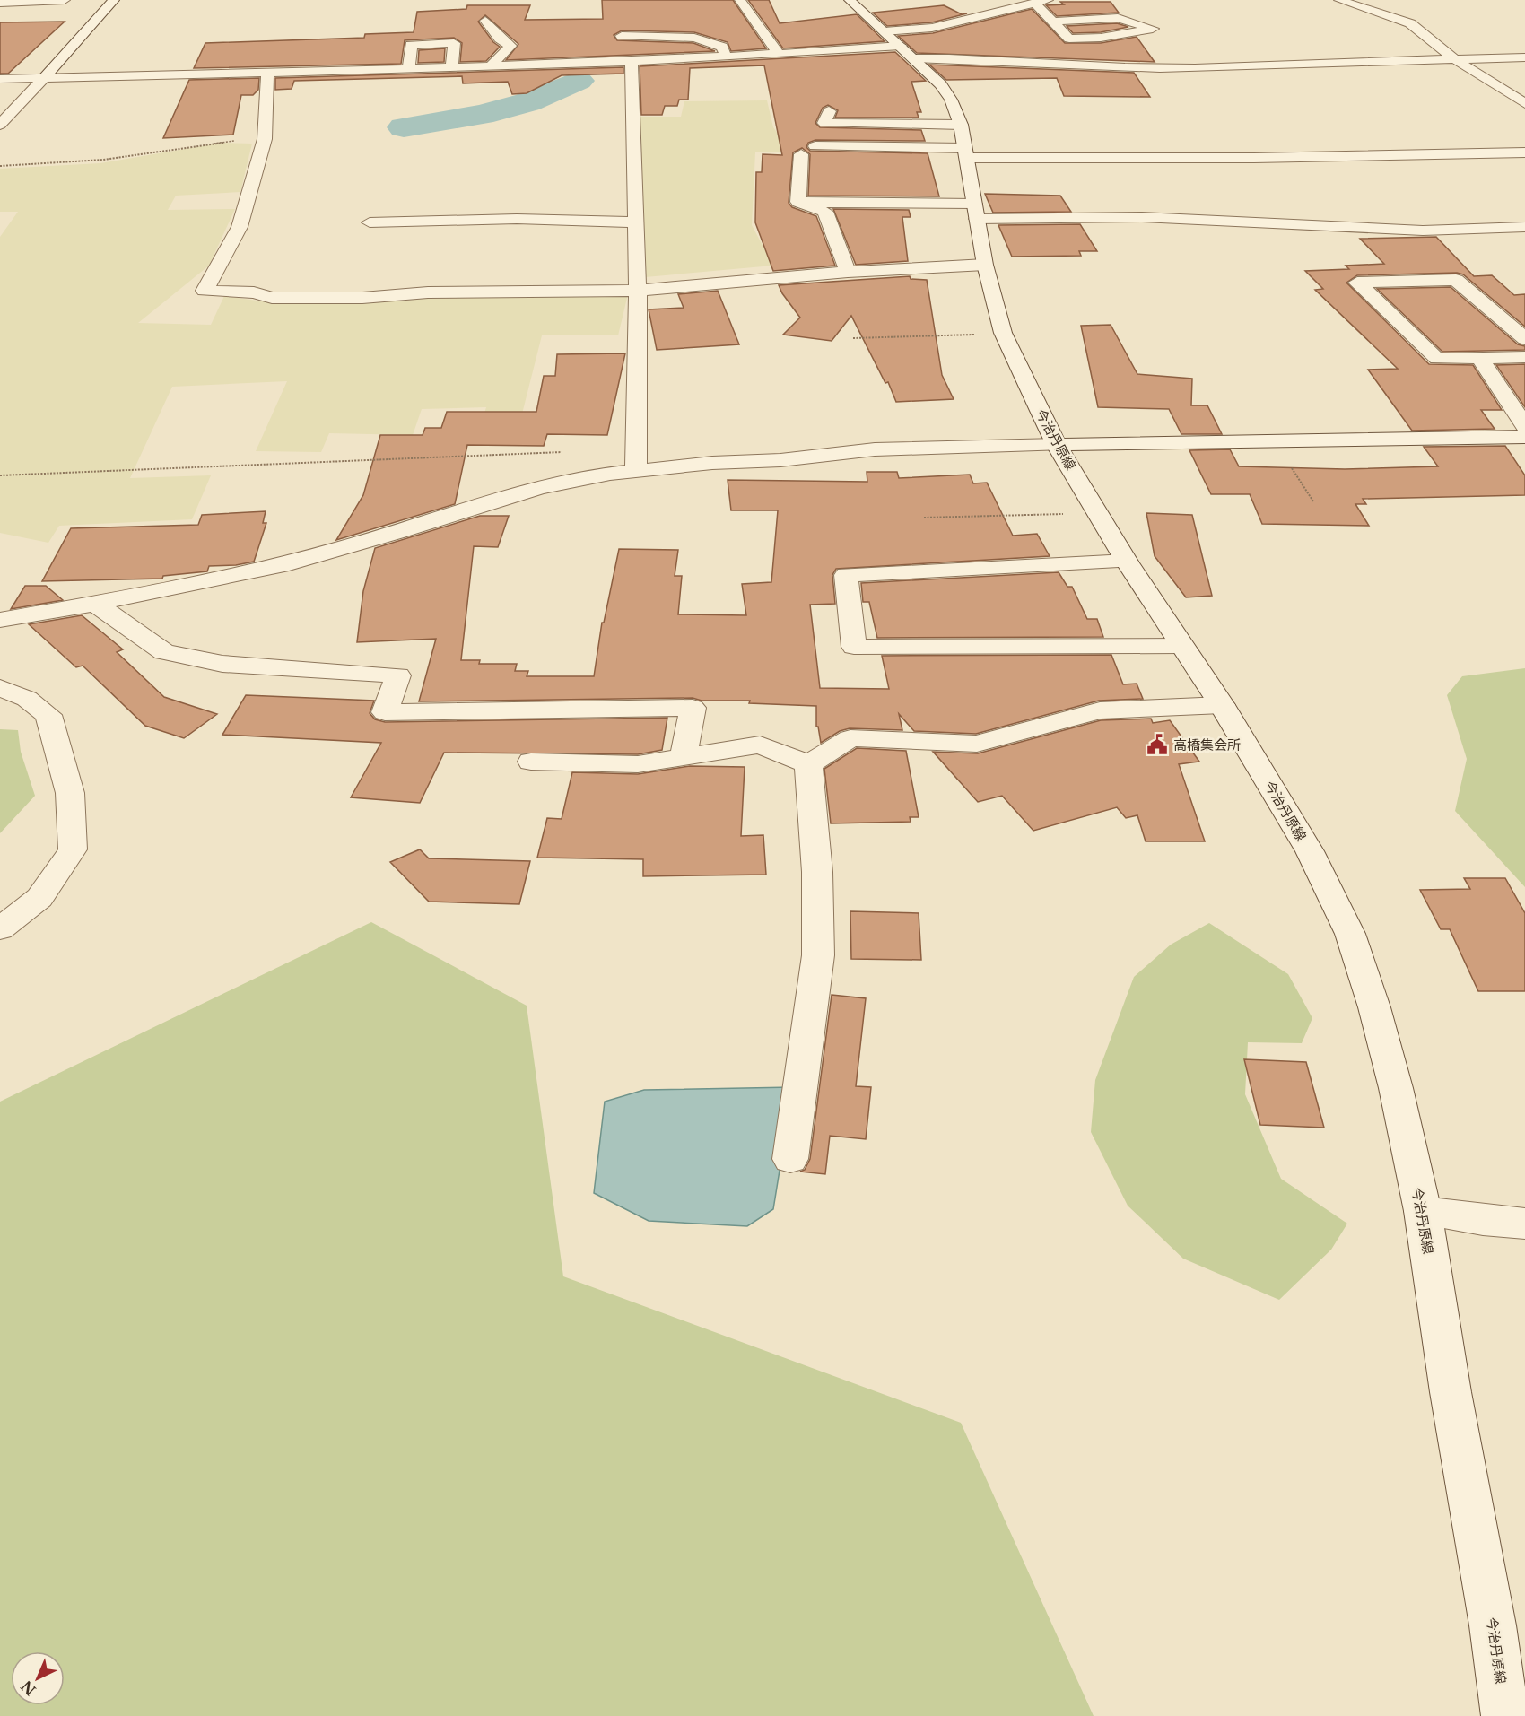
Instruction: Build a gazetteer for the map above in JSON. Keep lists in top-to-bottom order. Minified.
{"streets":{"street":["今治丹原線"]},"places":{"public building":["高橋集会所"]},"north":"bottom left"}
